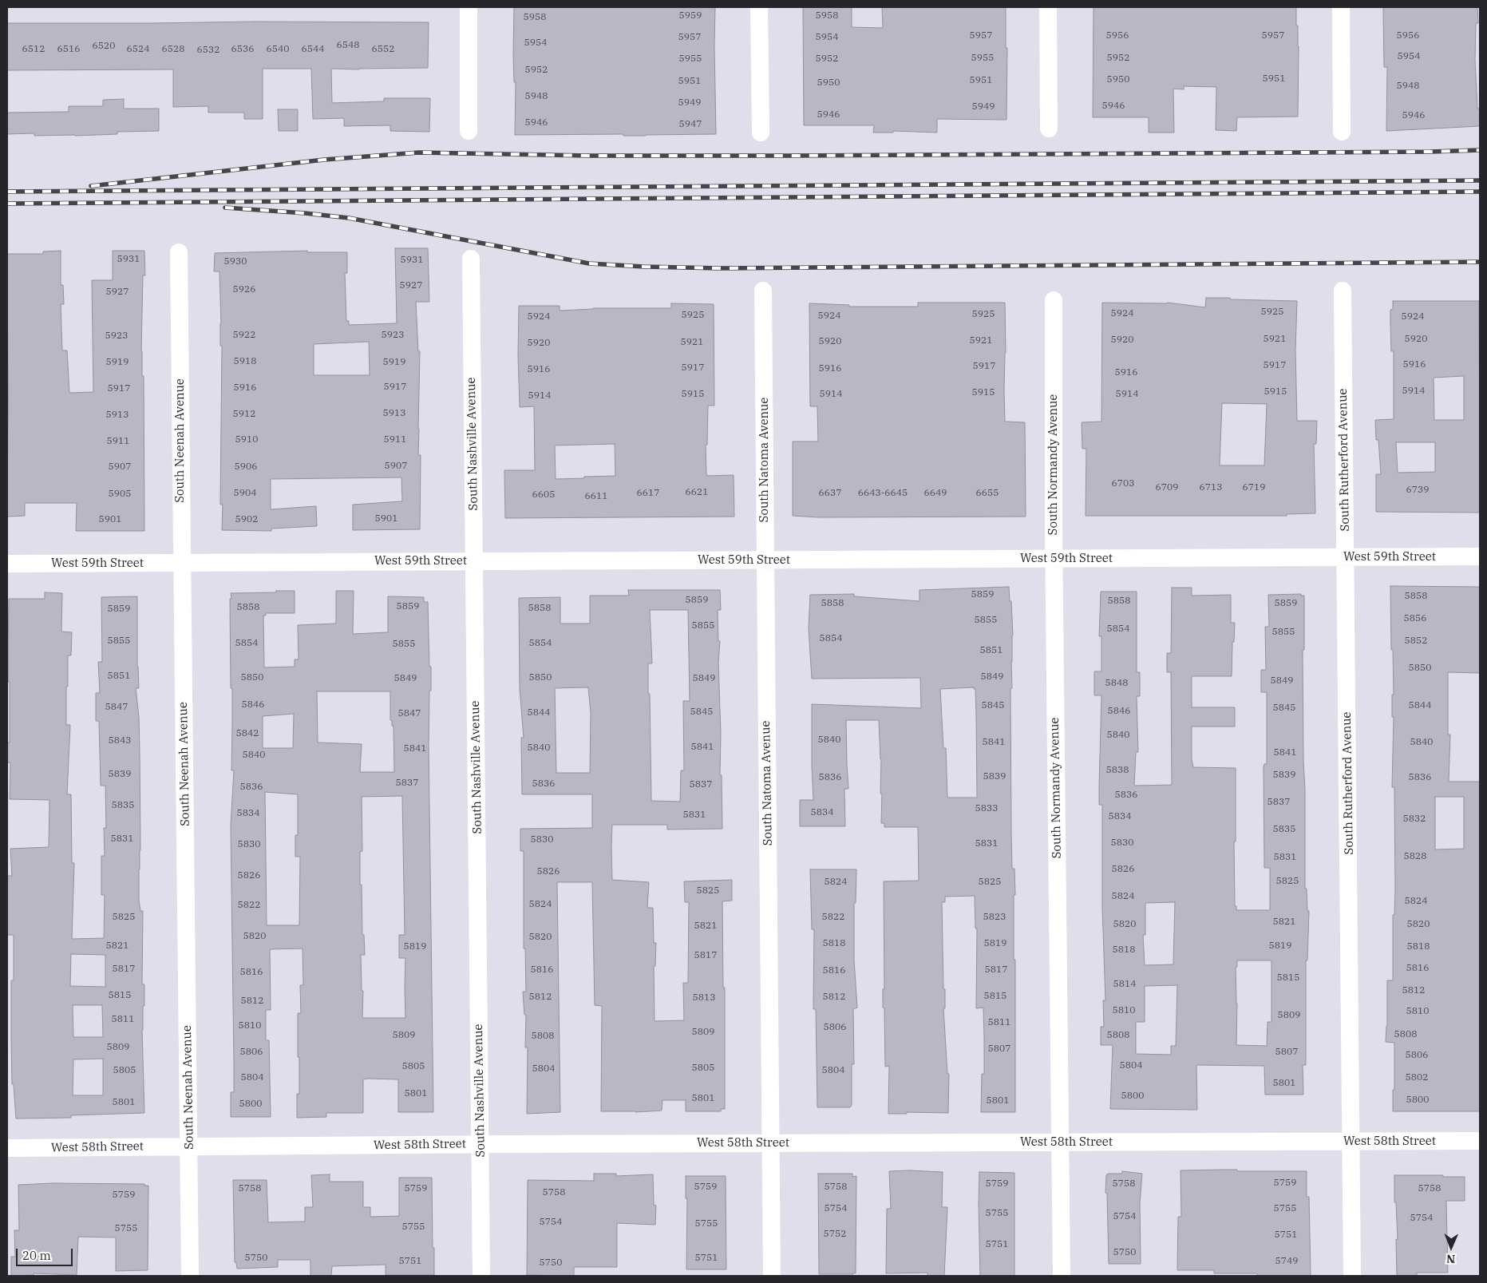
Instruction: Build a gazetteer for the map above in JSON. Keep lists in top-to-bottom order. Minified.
{"streets":{"street":["South Neenah Avenue","South Nashville Avenue","South Natoma Avenue","South Rutherford Avenue","South Normandy Avenue","West 59th Street","West 58th Street"]},"crossings":[["South Neenah Avenue","West 59th Street"],["South Neenah Avenue","West 58th Street"],["South Nashville Avenue","West 59th Street"],["South Nashville Avenue","West 58th Street"],["South Natoma Avenue","West 59th Street"],["South Natoma Avenue","West 58th Street"],["South Rutherford Avenue","West 59th Street"],["South Rutherford Avenue","West 58th Street"],["South Normandy Avenue","West 59th Street"],["South Normandy Avenue","West 58th Street"]],"house_numbers":["5959","5958","5958","5957","5956","5957","5956","5957","5954","5954","6548","6520","6512","6516","6524","6528","6536","6540","6544","6552","6532","5954","5955","5952","5955","5952","5952","5951","5950","5951","5951","5950","5948","5948","5949","5946","5949","5946","5946","5946","5947","5931","5931","5930","5927","5926","5927","5925","5924","5925","5925","5924","5924","5924","5922","5923","5923","5921","5920","5920","5921","5920","5921","5920","5918","5919","5919","5916","5917","5917","5917","5916","5916","5916","5917","5916","5917","5914","5915","5915","5915","5914","5914","5914","5913","5912","5913","5910","5911","5911","5907","5907","5906","6703","6709","6713","6719","6739","6621","5904","6617","6637","6643-6645","6649","6655","5905","6605","6611","5901","5901","5902","5859","5858","5859","5858","5858","5859","5859","5858","5858","5859","5856","5855","5855","5854","5855","5854","5855","5852","5854","5854","5855","5851","5850","5851","5849","5850","5850","5849","5849","5849","5848","5846","5845","5844","5847","5845","5846","5845","5844","5847","5842","5840","5840","5843","5841","5840","5841","5840","5841","5841","5840","5838","5839","5839","5839","5836","5836","5837","5836","5837","5836","5836","5837","5835","5833","5834","5834","5831","5834","5832","5835","5831","5830","5830","5831","5830","5828","5831","5826","5826","5826","5825","5824","5825","5825","5824","5824","5824","5822","5825","5822","5823","5821","5820","5820","5821","5820","5820","5818","5819","5821","5819","5819","5818","5818","5817","5816","5817","5816","5817","5816","5816","5815","5814","5812","5815","5815","5812","5812","5813","5812","5810","5810","5809","5811","5811","5810","5806","5809","5808","5809","5808","5808","5809","5807","5806","5807","5806","5804","5805","5805","5804","5805","5804","5804","5802","5801","5801","5800","5801","5800","5801","5801","5800","5759","5759","5758","5759","5758","5758","5759","5758","5758","5759","5754","5755","5755","5754","5754","5754","5755","5755","5755","5752","5751","5751","5750","5750","5751","5751","5749","5750"],"scale_bar":"20 m","north":"bottom"}
